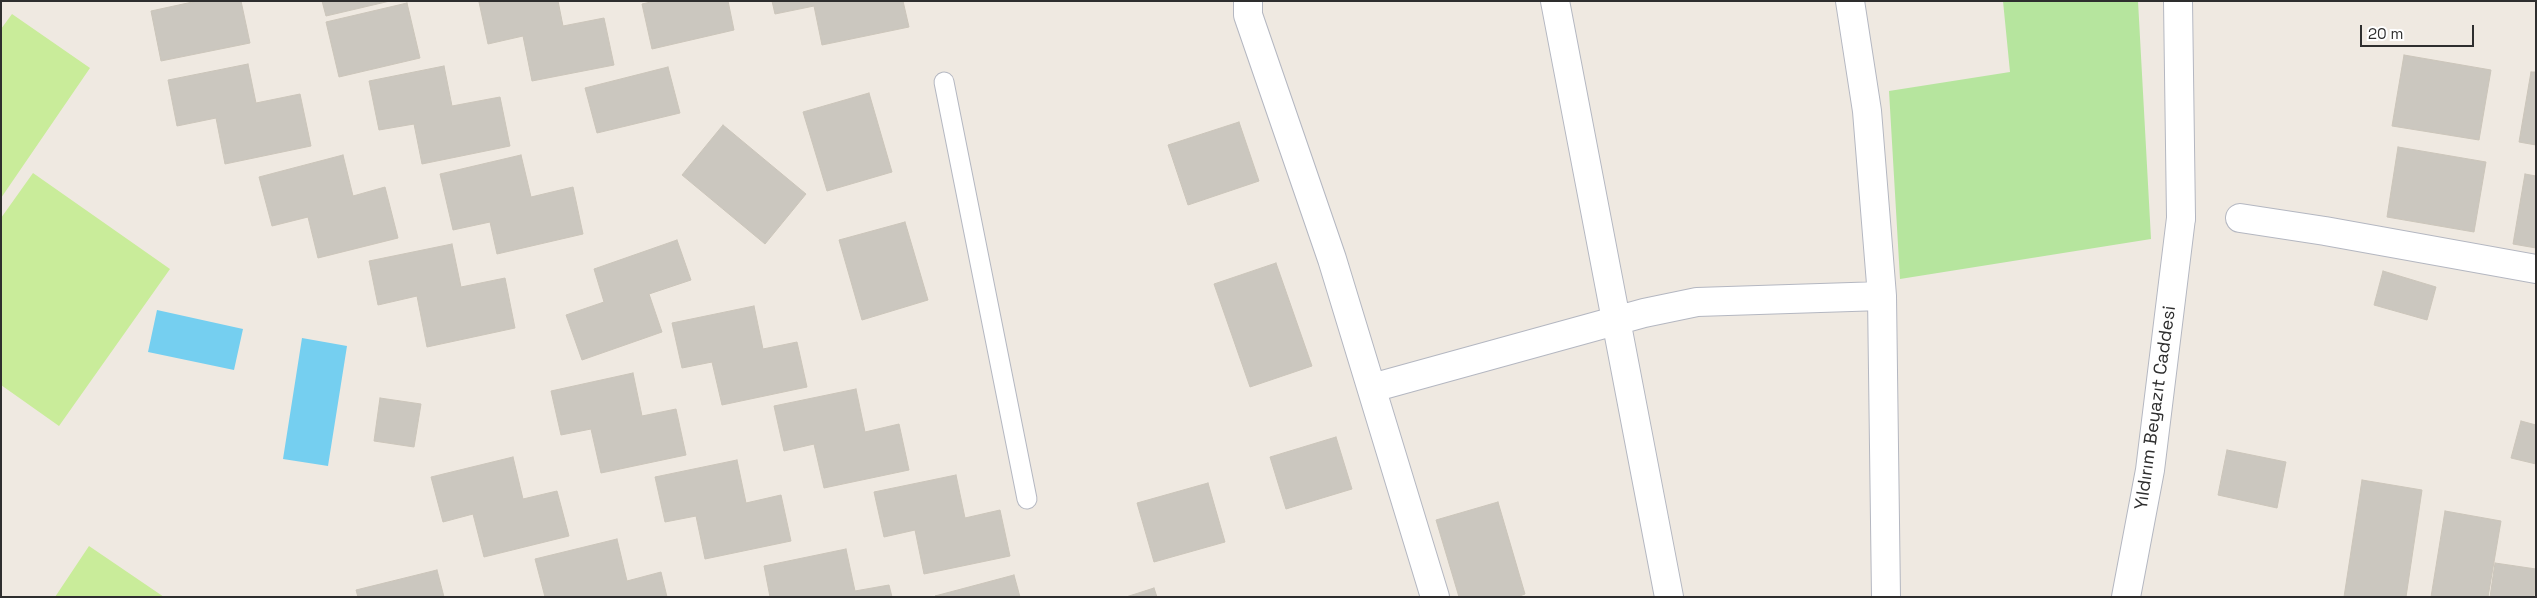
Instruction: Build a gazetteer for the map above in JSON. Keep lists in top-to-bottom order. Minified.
{"streets":{"street":["Yıldırım Beyazıt Caddesi"]},"scale_bar":"20 m"}
